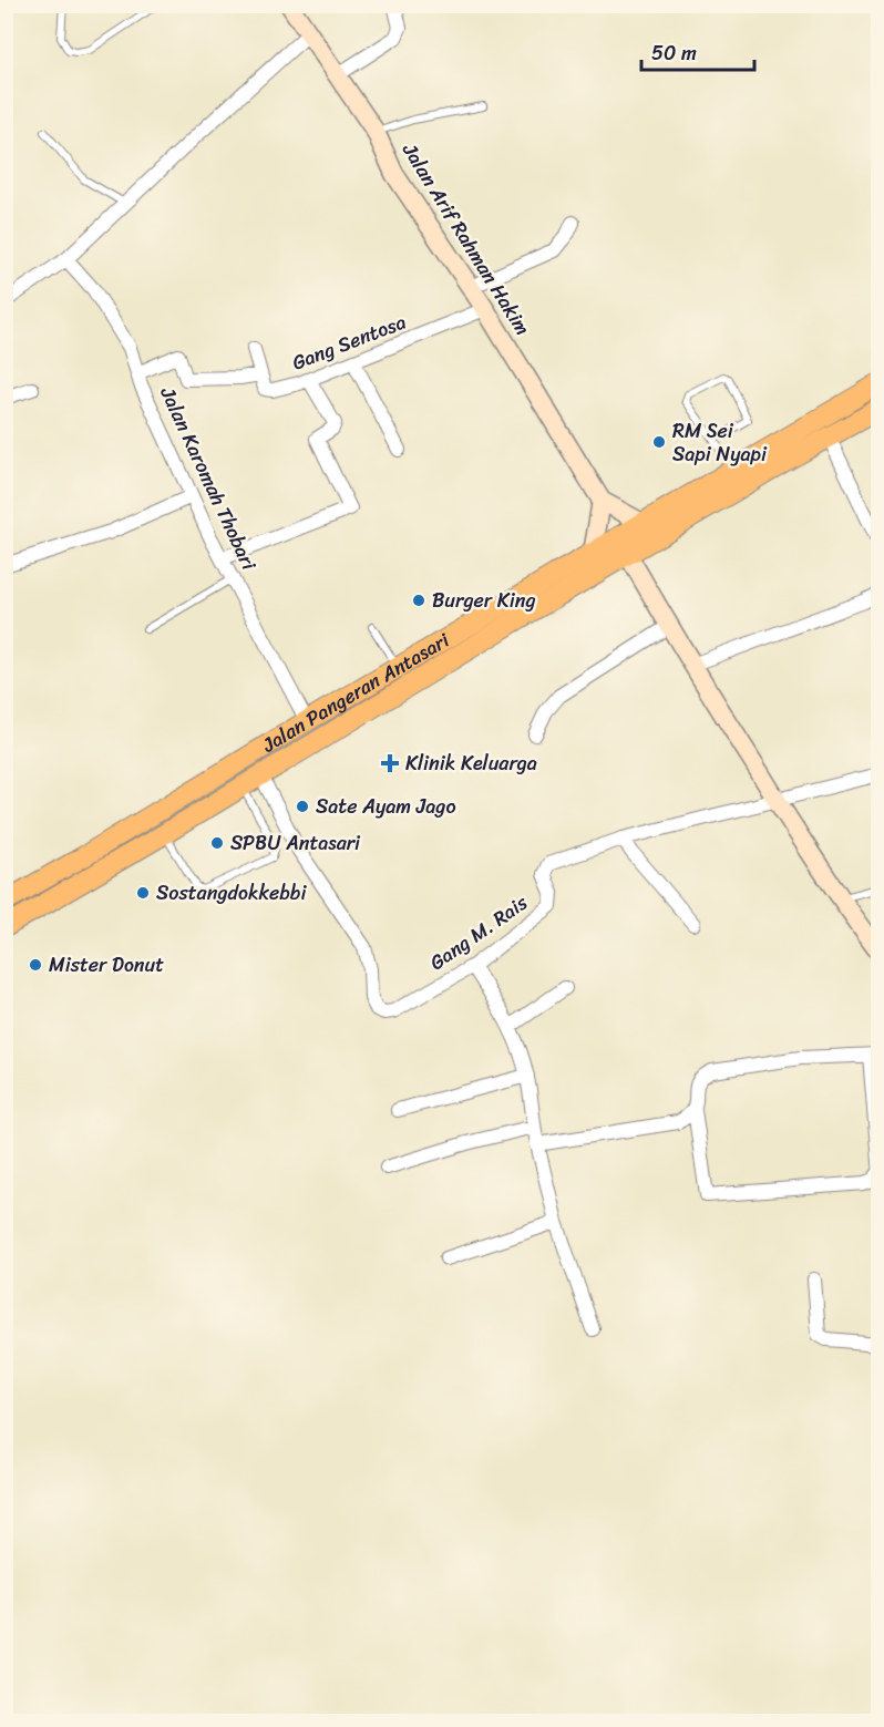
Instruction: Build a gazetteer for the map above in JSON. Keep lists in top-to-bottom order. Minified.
{"streets":{"main road":["Jalan Pangeran Antasari"],"street":["Jalan Arif Rahman Hakim","Gang Sentosa","Jalan Karomah Thobari","Gang M. Rais"]},"crossings":[["Jalan Arif Rahman Hakim","Gang Sentosa"],["Jalan Karomah Thobari","Jalan Pangeran Antasari"],["Jalan Pangeran Antasari","Gang M. Rais"]],"places":{"other":["RM Sei Sapi Nyapi","Burger King","Sate Ayam Jago","SPBU Antasari","Sostangdokkebbi","Mister Donut"],"health":["Klinik Keluarga"]},"scale_bar":"50 m"}
